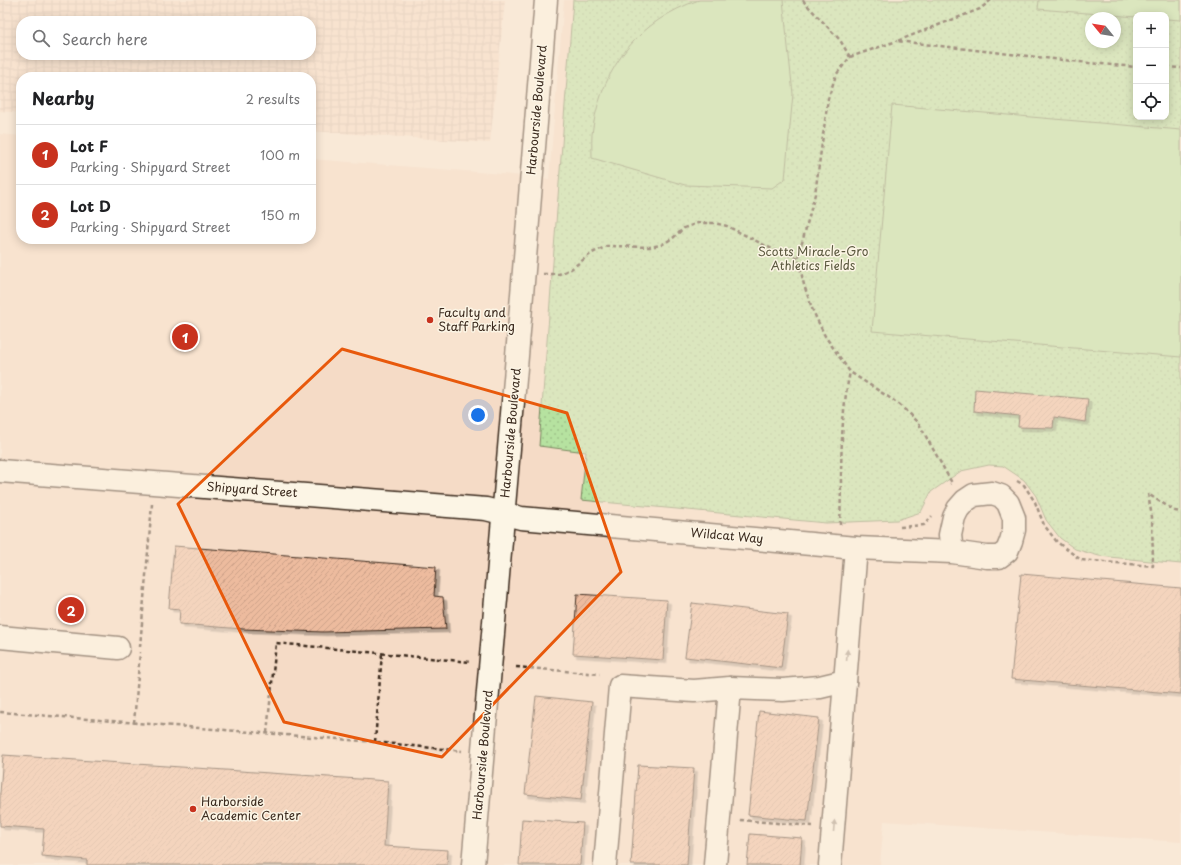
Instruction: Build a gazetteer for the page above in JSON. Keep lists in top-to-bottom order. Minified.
{"streets":{"street":["Harbourside Boulevard","Shipyard Street","Wildcat Way"]},"crossings":[["Harbourside Boulevard","Shipyard Street"],["Harbourside Boulevard","Wildcat Way"],["Shipyard Street","Wildcat Way"]],"parks":["Scotts Miracle-Gro Athletics Fields"],"places":["Faculty and Staff Parking","Harborside Academic Center"],"north":"top left","page":{"map_buttons":["+","−"],"search":"Search here","heading":["Nearby","2 results"],"list":[{"mark":"1","name":"Lot F","note":"Parking · Shipyard Street","value":"100 m"},{"mark":"2","name":"Lot D","note":"Parking · Shipyard Street","value":"150 m"}],"pins":["1","2"]}}
